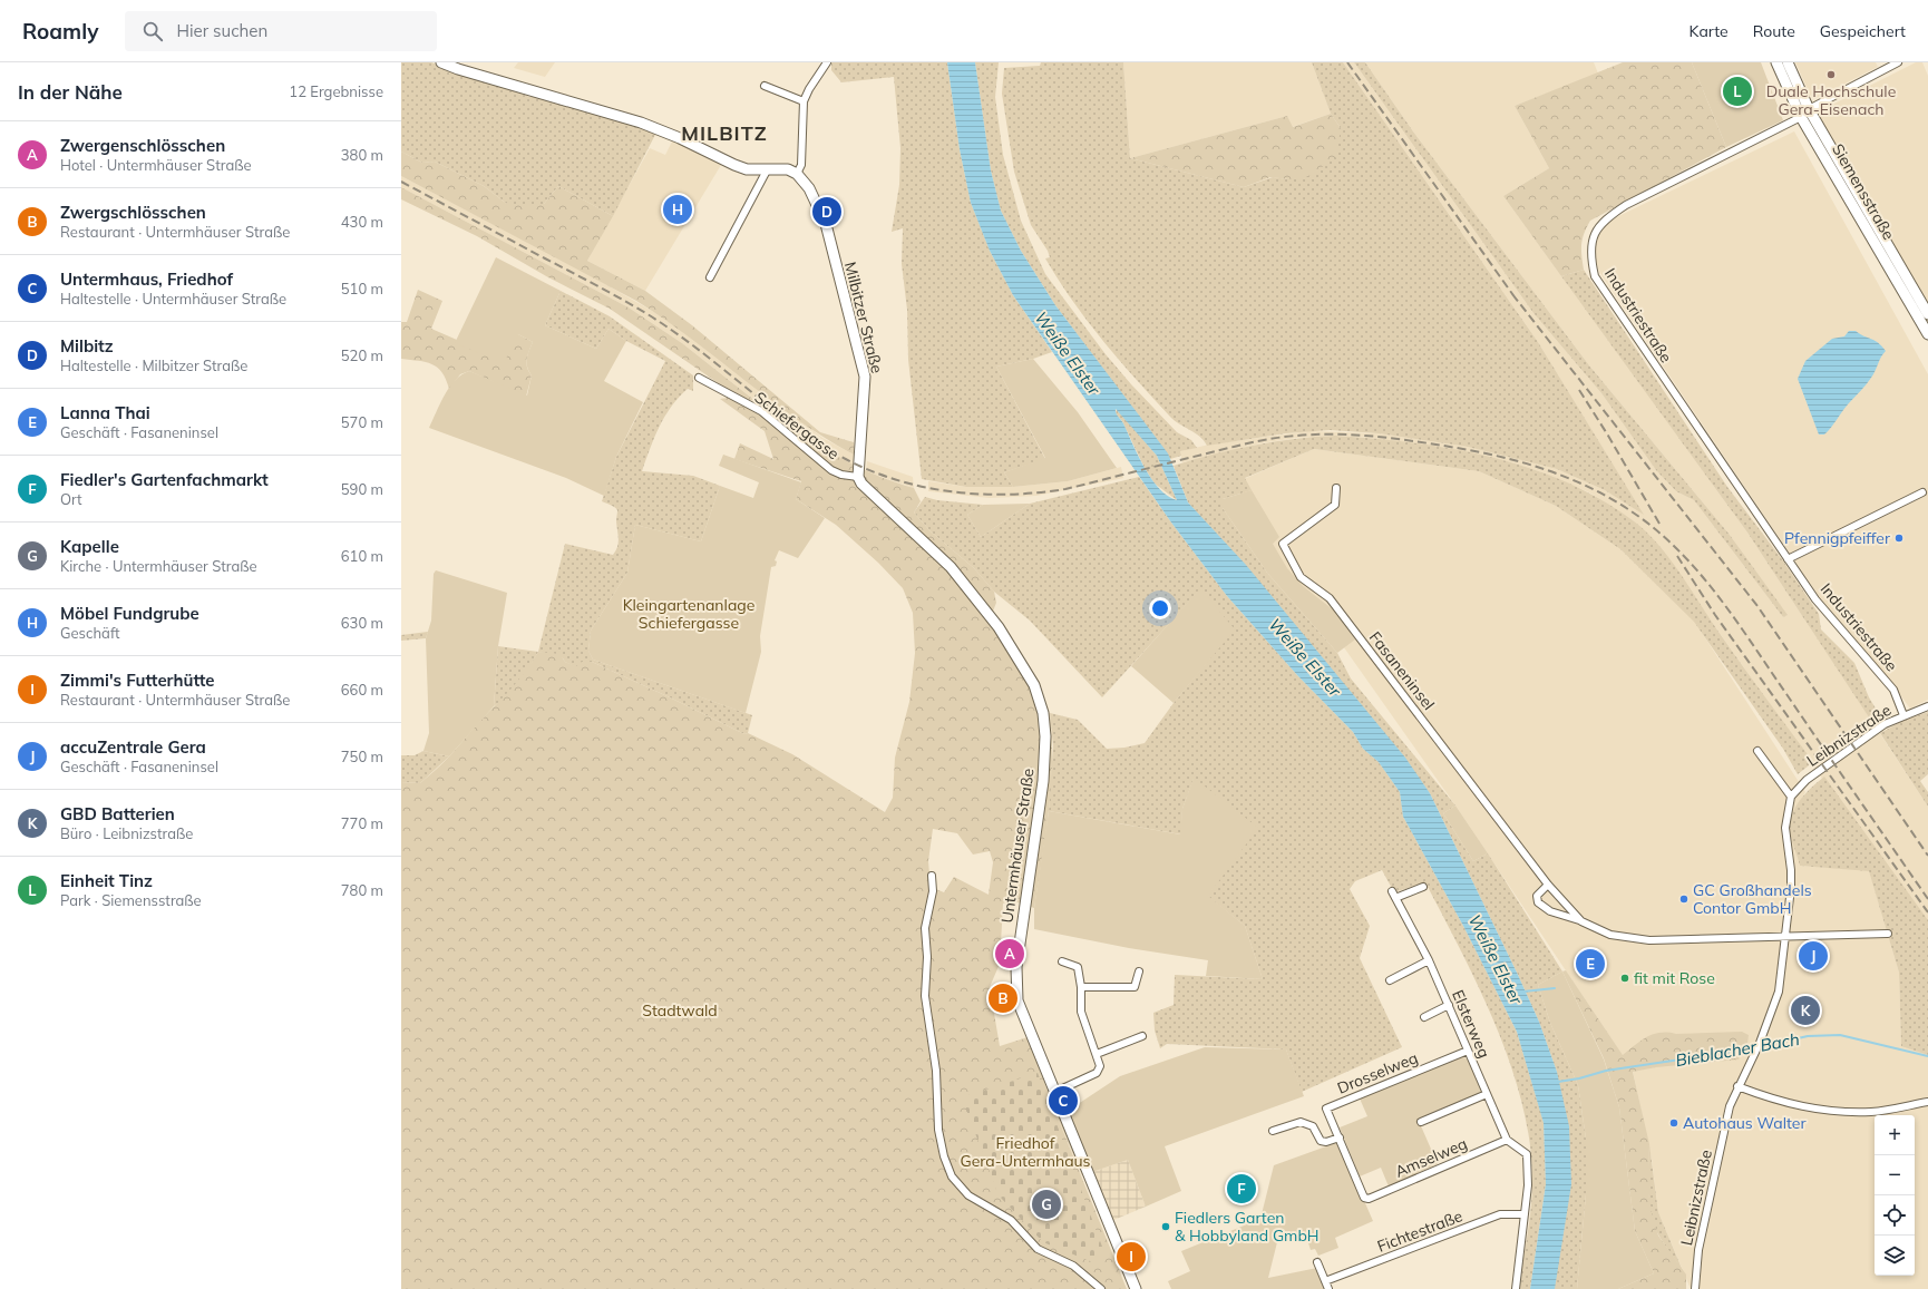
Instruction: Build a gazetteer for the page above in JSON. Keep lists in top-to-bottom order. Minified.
{"streets":{"main road":["Siemensstraße","Milbitzer Straße","Untermhäuser Straße"],"street":["Industriestraße","Schiefergasse","Fasaneninsel","Leibnizstraße","Elsterweg","Drosselweg","Amselweg","Fichtestraße"]},"crossings":[["Siemensstraße","Industriestraße"],["Industriestraße","Leibnizstraße"],["Milbitzer Straße","Schiefergasse"],["Milbitzer Straße","Untermhäuser Straße"],["Schiefergasse","Untermhäuser Straße"],["Fasaneninsel","Leibnizstraße"],["Elsterweg","Drosselweg"],["Elsterweg","Amselweg"],["Drosselweg","Amselweg"]],"districts":["MILBITZ"],"water":["Weiße Elster","Bieblacher Bach"],"parks":["Kleingartenanlage Schiefergasse","Stadtwald","Friedhof Gera-Untermhaus"],"places":["Duale Hochschule Gera-Eisenach","Pfennigpfeiffer","GC Großhandels Contor GmbH","fit mit Rose","Autohaus Walter","Fiedlers Garten & Hobbyland GmbH"],"page":{"header":"Roamly","search":"Hier suchen","nav":["Karte","Route","Gespeichert"],"heading":["In der Nähe","12 Ergebnisse"],"pins":["L","H","D","A","J","E","B","K","C","F","G","I"],"list":[{"mark":"A","name":"Zwergenschlösschen","note":"Hotel · Untermhäuser Straße","value":"380 m"},{"mark":"B","name":"Zwergschlösschen","note":"Restaurant · Untermhäuser Straße","value":"430 m"},{"mark":"C","name":"Untermhaus, Friedhof","note":"Haltestelle · Untermhäuser Straße","value":"510 m"},{"mark":"D","name":"Milbitz","note":"Haltestelle · Milbitzer Straße","value":"520 m"},{"mark":"E","name":"Lanna Thai","note":"Geschäft · Fasaneninsel","value":"570 m"},{"mark":"F","name":"Fiedler's Gartenfachmarkt","note":"Ort","value":"590 m"},{"mark":"G","name":"Kapelle","note":"Kirche · Untermhäuser Straße","value":"610 m"},{"mark":"H","name":"Möbel Fundgrube","note":"Geschäft","value":"630 m"},{"mark":"I","name":"Zimmi's Futterhütte","note":"Restaurant · Untermhäuser Straße","value":"660 m"},{"mark":"J","name":"accuZentrale Gera","note":"Geschäft · Fasaneninsel","value":"750 m"},{"mark":"K","name":"GBD Batterien","note":"Büro · Leibnizstraße","value":"770 m"},{"mark":"L","name":"Einheit Tinz","note":"Park · Siemensstraße","value":"780 m"}],"map_buttons":["+","−"]}}
